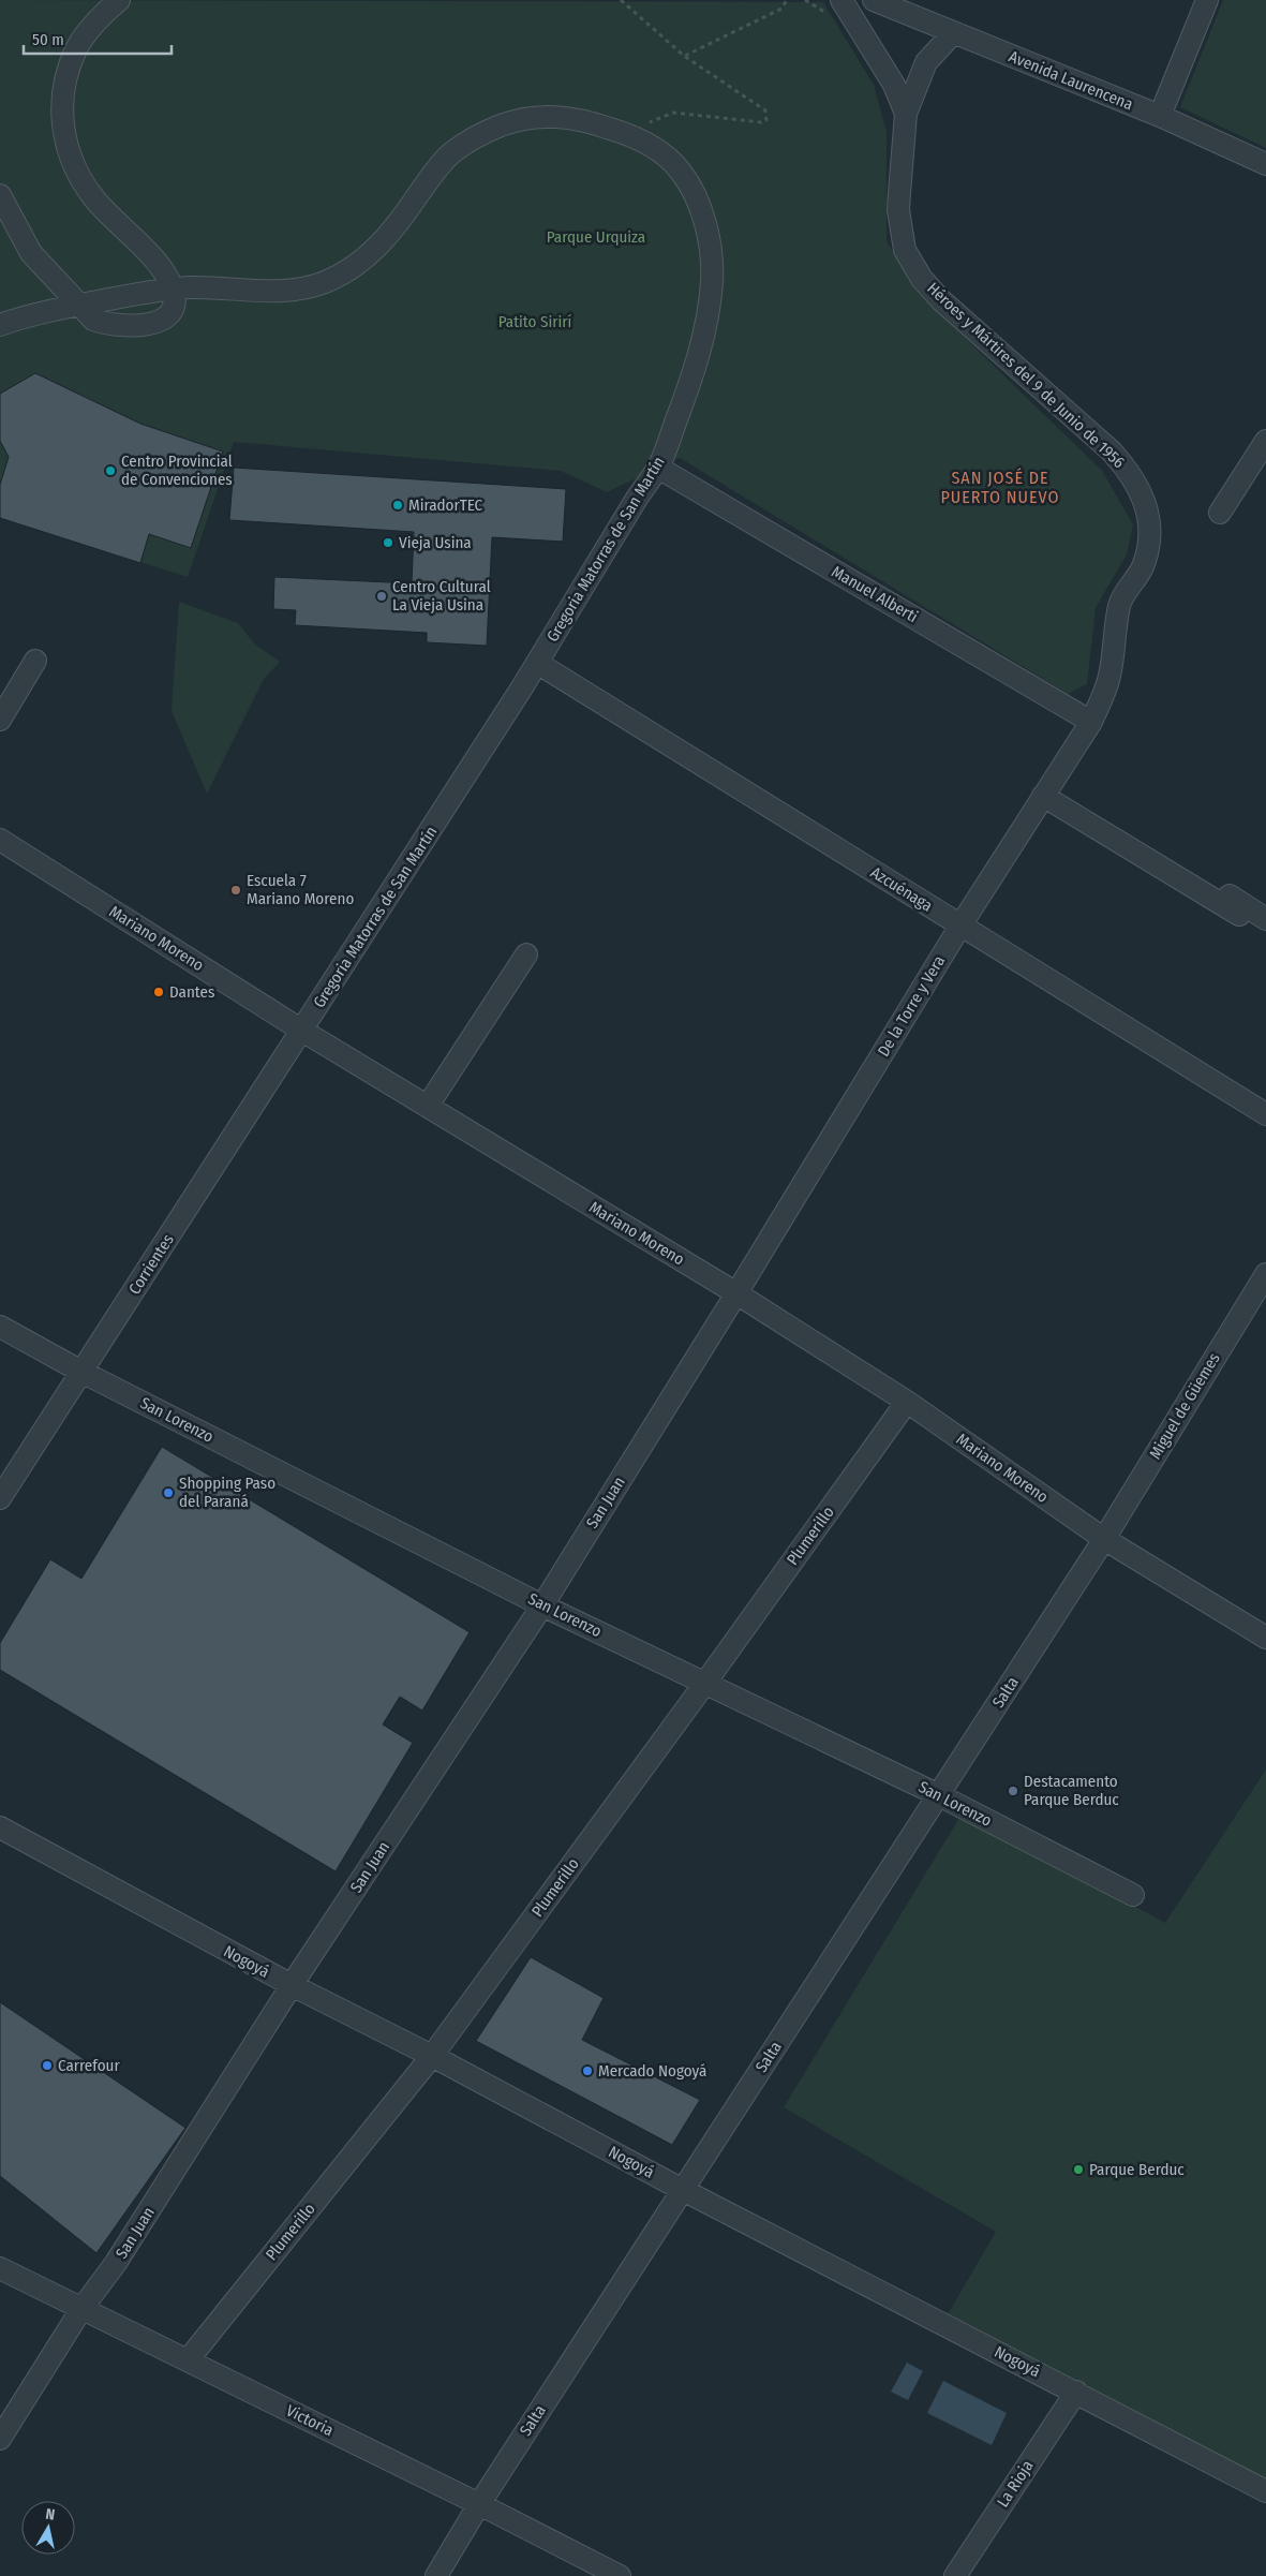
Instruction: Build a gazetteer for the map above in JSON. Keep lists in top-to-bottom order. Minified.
{"streets":{"street":["Avenida Laurencena","Héroes y Mártires del 9 de Junio de 1956","Gregoria Matorras de San Martín","Manuel Alberti","Azcuénaga","Mariano Moreno","De la Torre y Vera","Corrientes","Miguel de Güemes","San Lorenzo","San Juan","Plumerillo","Salta","Nogoyá","Victoria","La Rioja"]},"crossings":[["Avenida Laurencena","Héroes y Mártires del 9 de Junio de 1956"],["Héroes y Mártires del 9 de Junio de 1956","Manuel Alberti"],["Héroes y Mártires del 9 de Junio de 1956","De la Torre y Vera"],["Gregoria Matorras de San Martín","Manuel Alberti"],["Gregoria Matorras de San Martín","Azcuénaga"],["Gregoria Matorras de San Martín","Mariano Moreno"],["Gregoria Matorras de San Martín","Corrientes"],["Manuel Alberti","De la Torre y Vera"],["Azcuénaga","De la Torre y Vera"],["Mariano Moreno","De la Torre y Vera"],["Mariano Moreno","Corrientes"],["Mariano Moreno","Miguel de Güemes"],["Mariano Moreno","San Juan"],["Mariano Moreno","Plumerillo"],["Mariano Moreno","Salta"],["De la Torre y Vera","San Juan"],["Corrientes","San Lorenzo"],["Miguel de Güemes","Salta"],["San Lorenzo","San Juan"],["San Lorenzo","Plumerillo"],["San Lorenzo","Salta"],["San Juan","Nogoyá"],["San Juan","Victoria"],["Plumerillo","Nogoyá"],["Plumerillo","Victoria"],["Salta","Nogoyá"],["Salta","Victoria"],["Nogoyá","La Rioja"]],"districts":["SAN JOSÉ DE PUERTO NUEVO"],"parks":["Parque Urquiza","Patito Sirirí"],"places":["Centro Provincial de Convenciones","MiradorTEC","Vieja Usina","Centro Cultural La Vieja Usina","Escuela 7 Mariano Moreno","Dantes","Shopping Paso del Paraná","Destacamento Parque Berduc","Carrefour","Mercado Nogoyá","Parque Berduc"],"scale_bar":"50 m","north":"top"}
